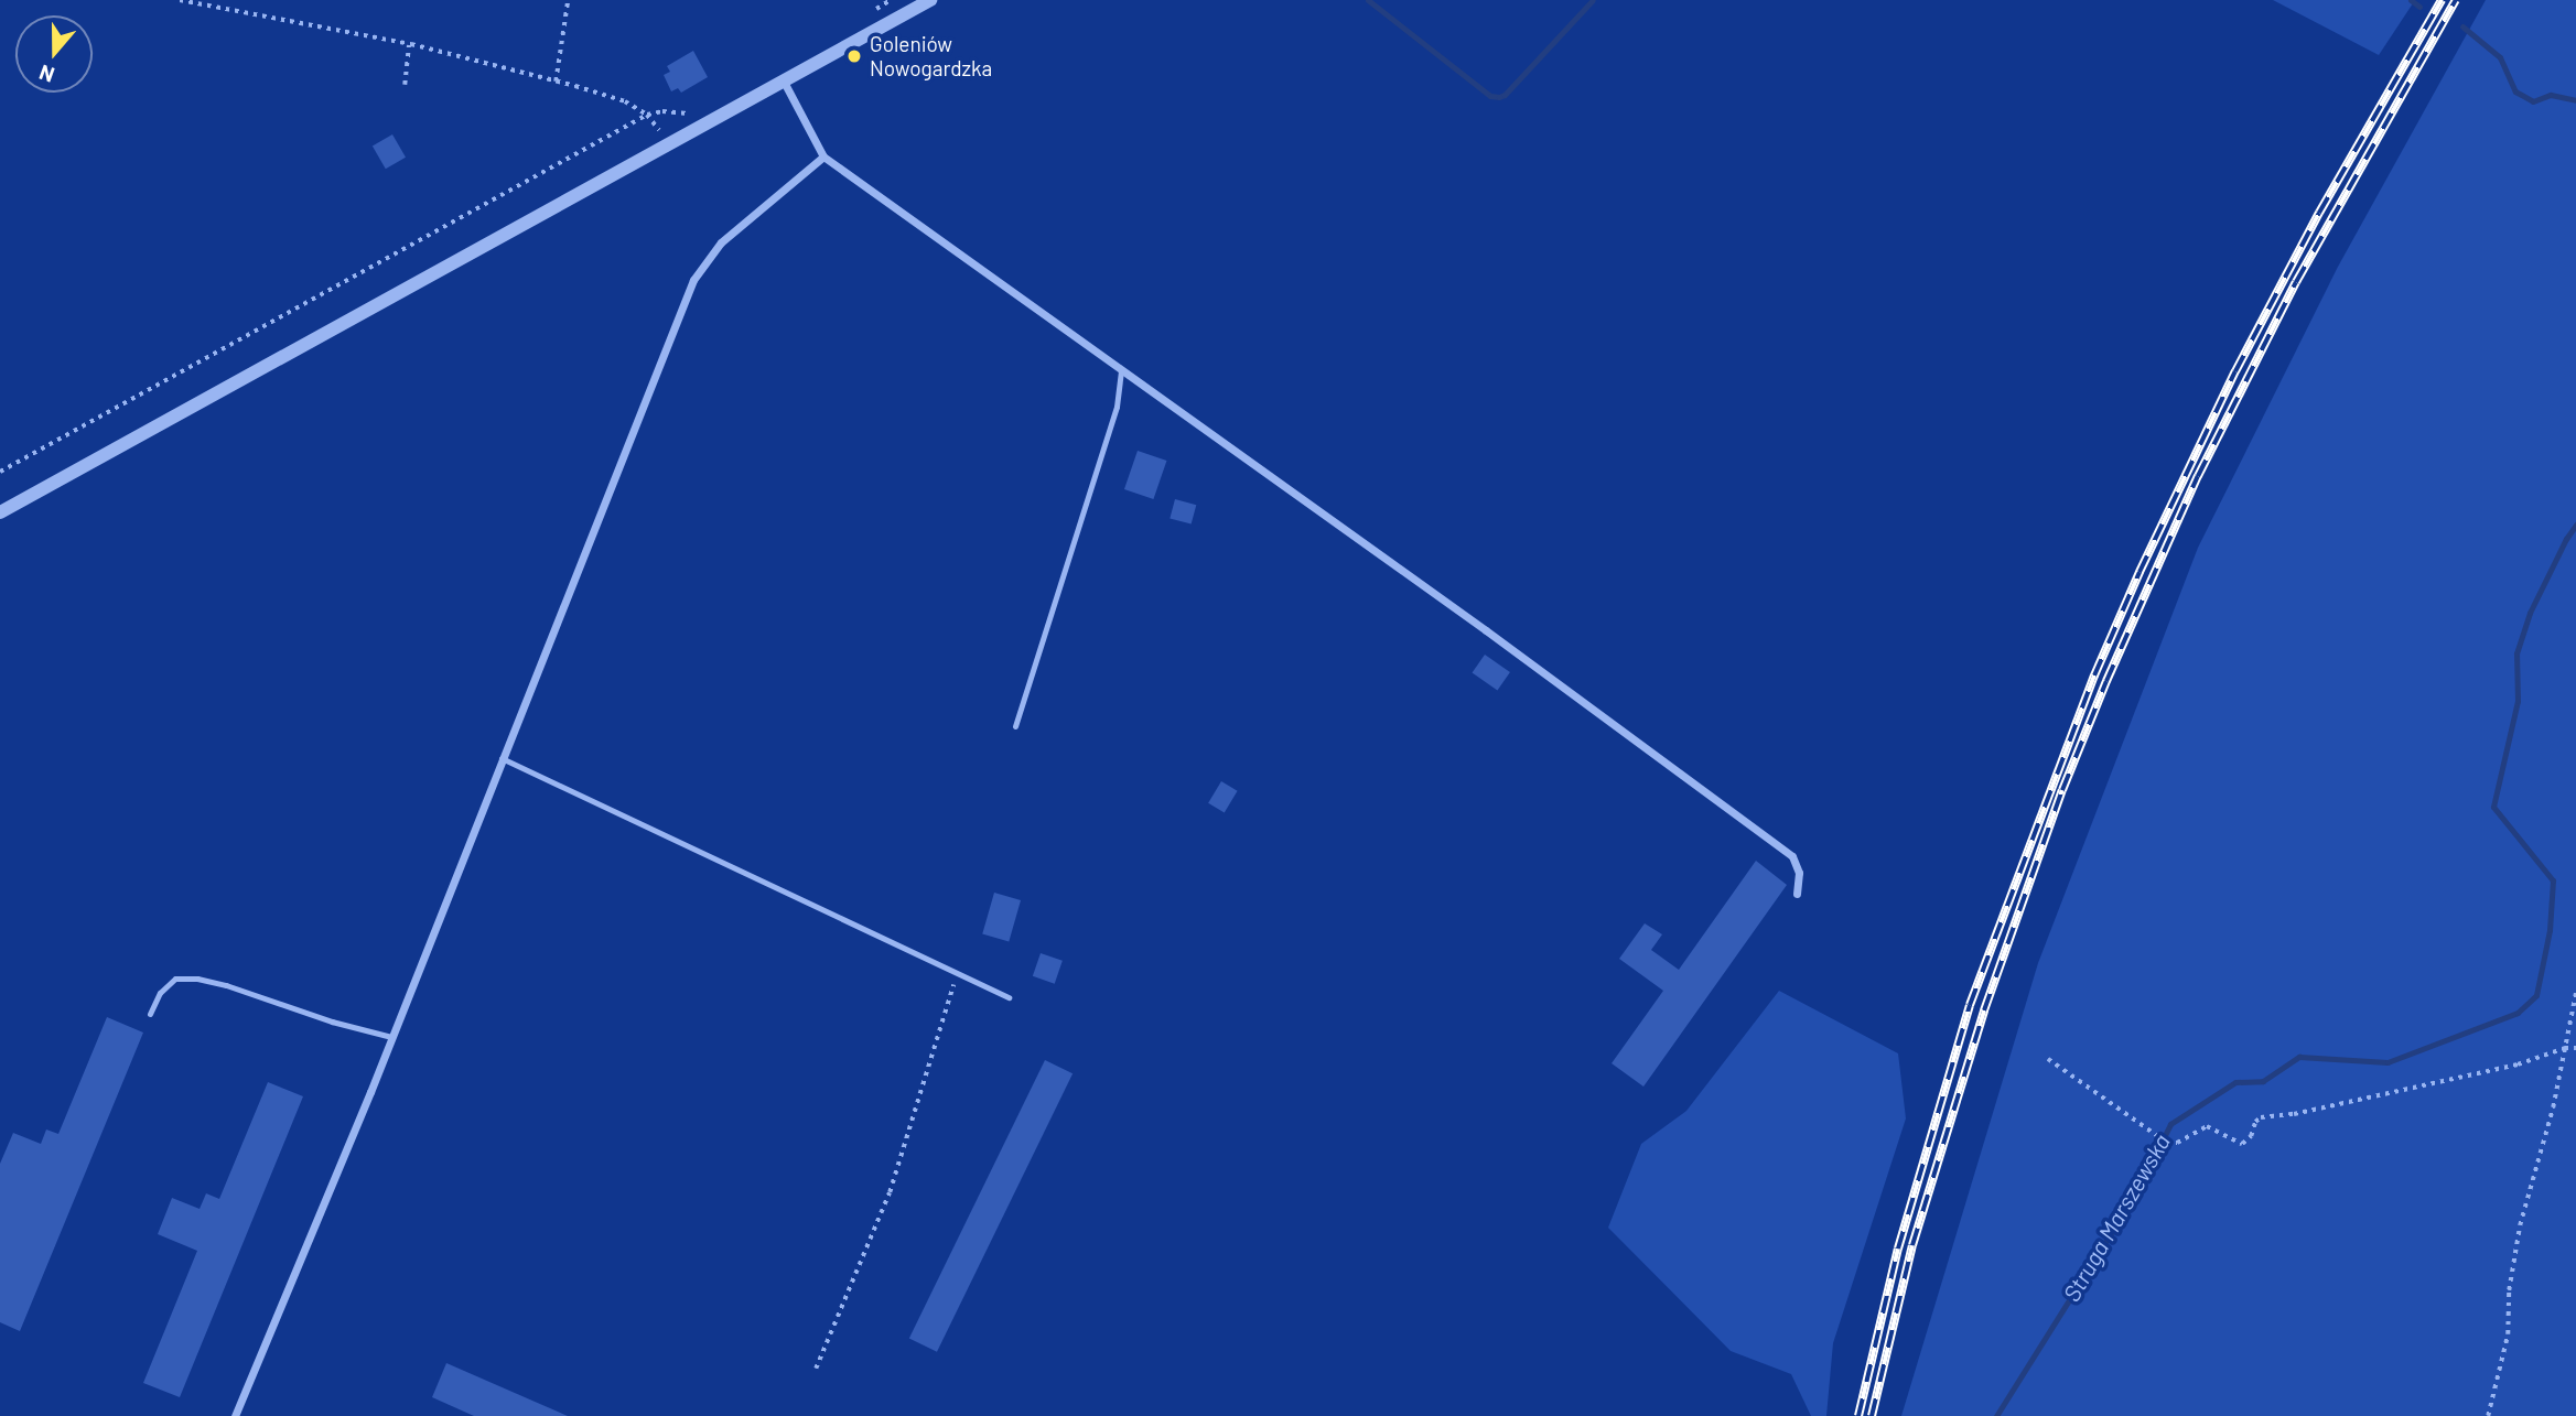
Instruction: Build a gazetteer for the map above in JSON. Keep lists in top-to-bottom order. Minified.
{"water":["Struga Marszewska"],"places":["Goleniów Nowogardzka"],"north":"bottom"}
